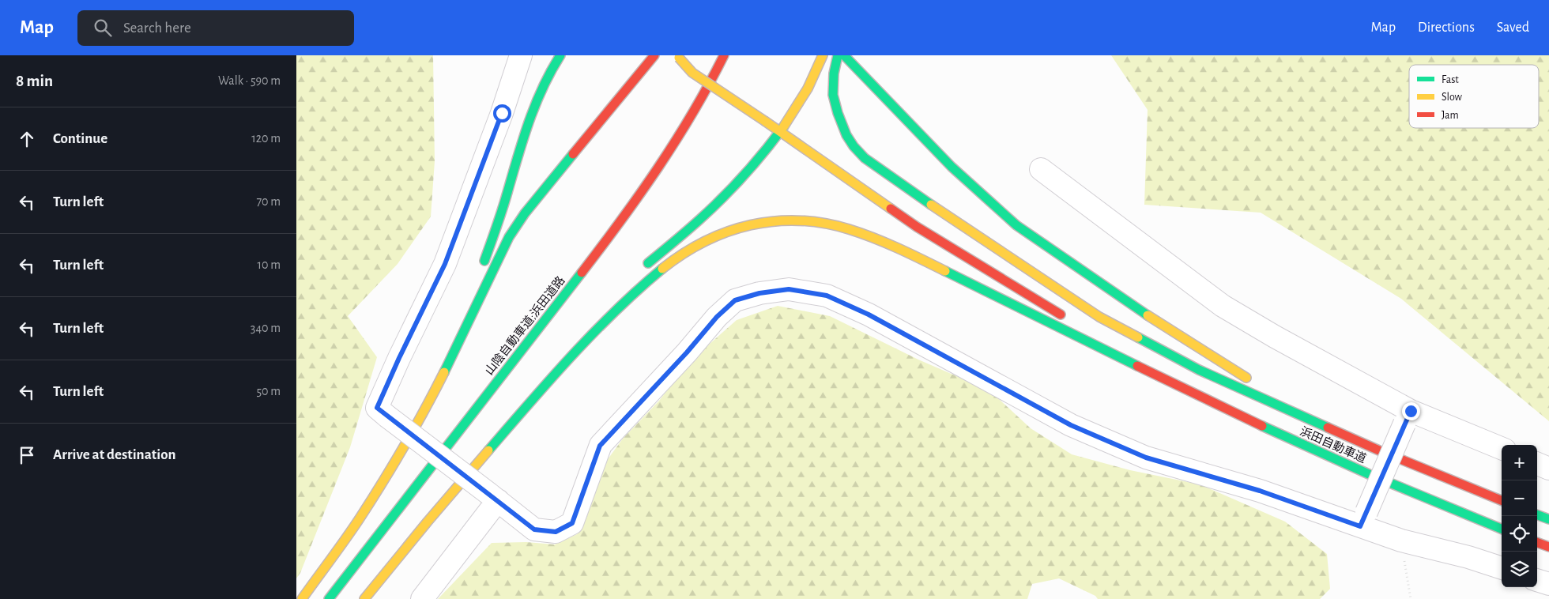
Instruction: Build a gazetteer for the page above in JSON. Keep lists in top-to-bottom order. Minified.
{"streets":{"highway":["山陰自動車道;浜田道路","浜田自動車道"]},"legend":["Fast","Slow","Jam"],"page":{"header":"Map","search":"Search here","nav":["Map","Directions","Saved"],"heading":["8 min","Walk · 590 m"],"list":[["Continue","120 m"],["Turn left","70 m"],["Turn left","10 m"],["Turn left","340 m"],["Turn left","50 m"],"Arrive at destination"],"map_buttons":["+","−"]}}
